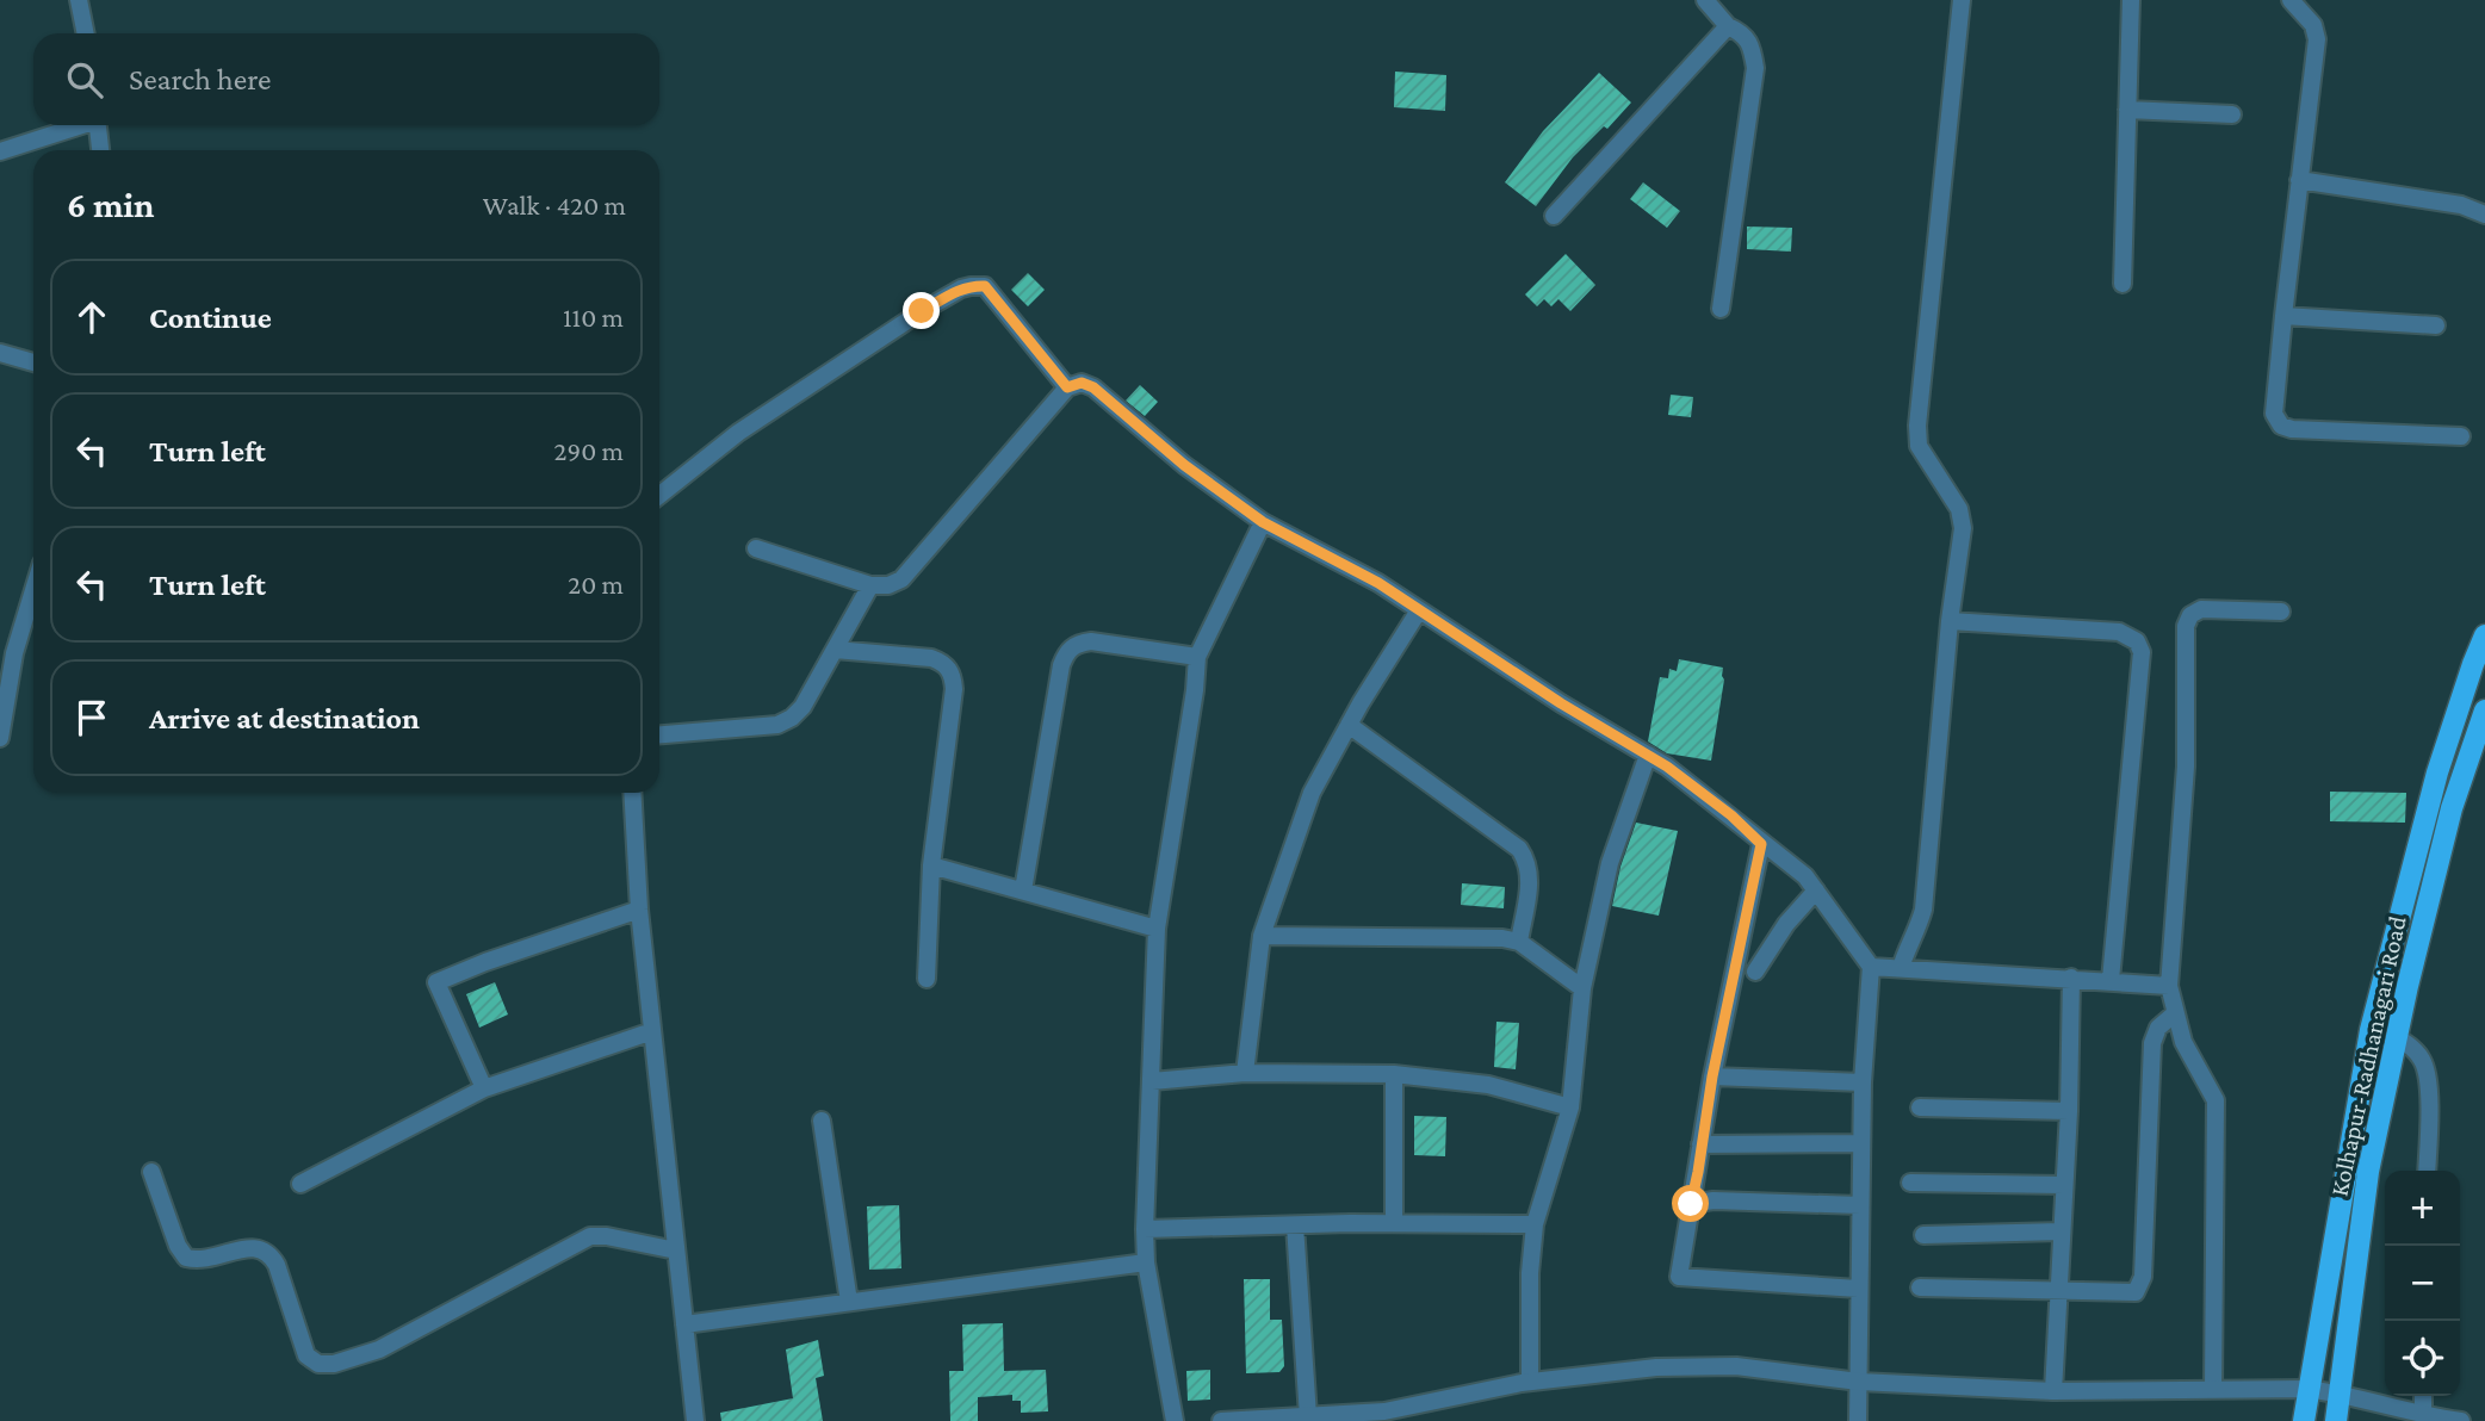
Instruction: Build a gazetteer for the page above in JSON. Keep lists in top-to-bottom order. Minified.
{"streets":{"main road":["Kolhapur-Radhanagari Road"]},"page":{"search":"Search here","heading":["6 min","Walk · 420 m"],"list":[["Continue","110 m"],["Turn left","290 m"],["Turn left","20 m"],"Arrive at destination"],"map_buttons":["+","−"]}}
